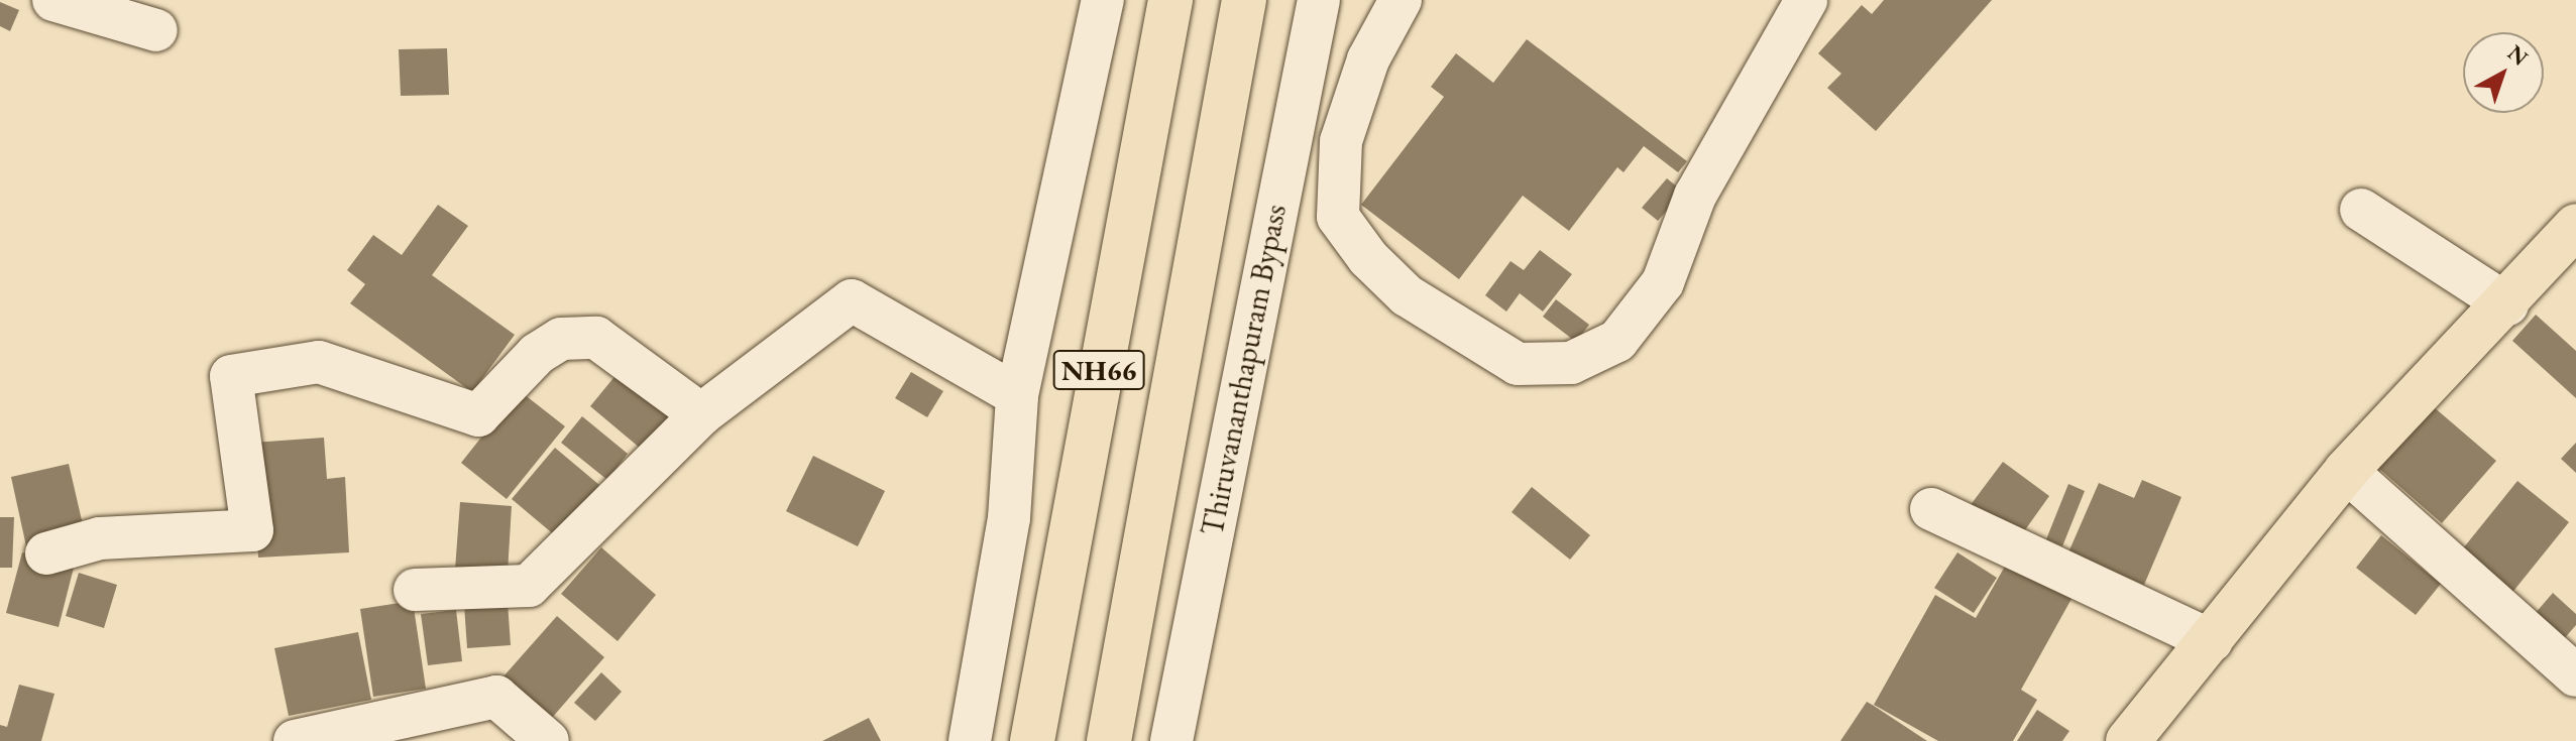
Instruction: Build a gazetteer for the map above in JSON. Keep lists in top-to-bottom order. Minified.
{"streets":{"main road":["NH66"],"street":["Thiruvananthapuram Bypass"]},"north":"top right"}
